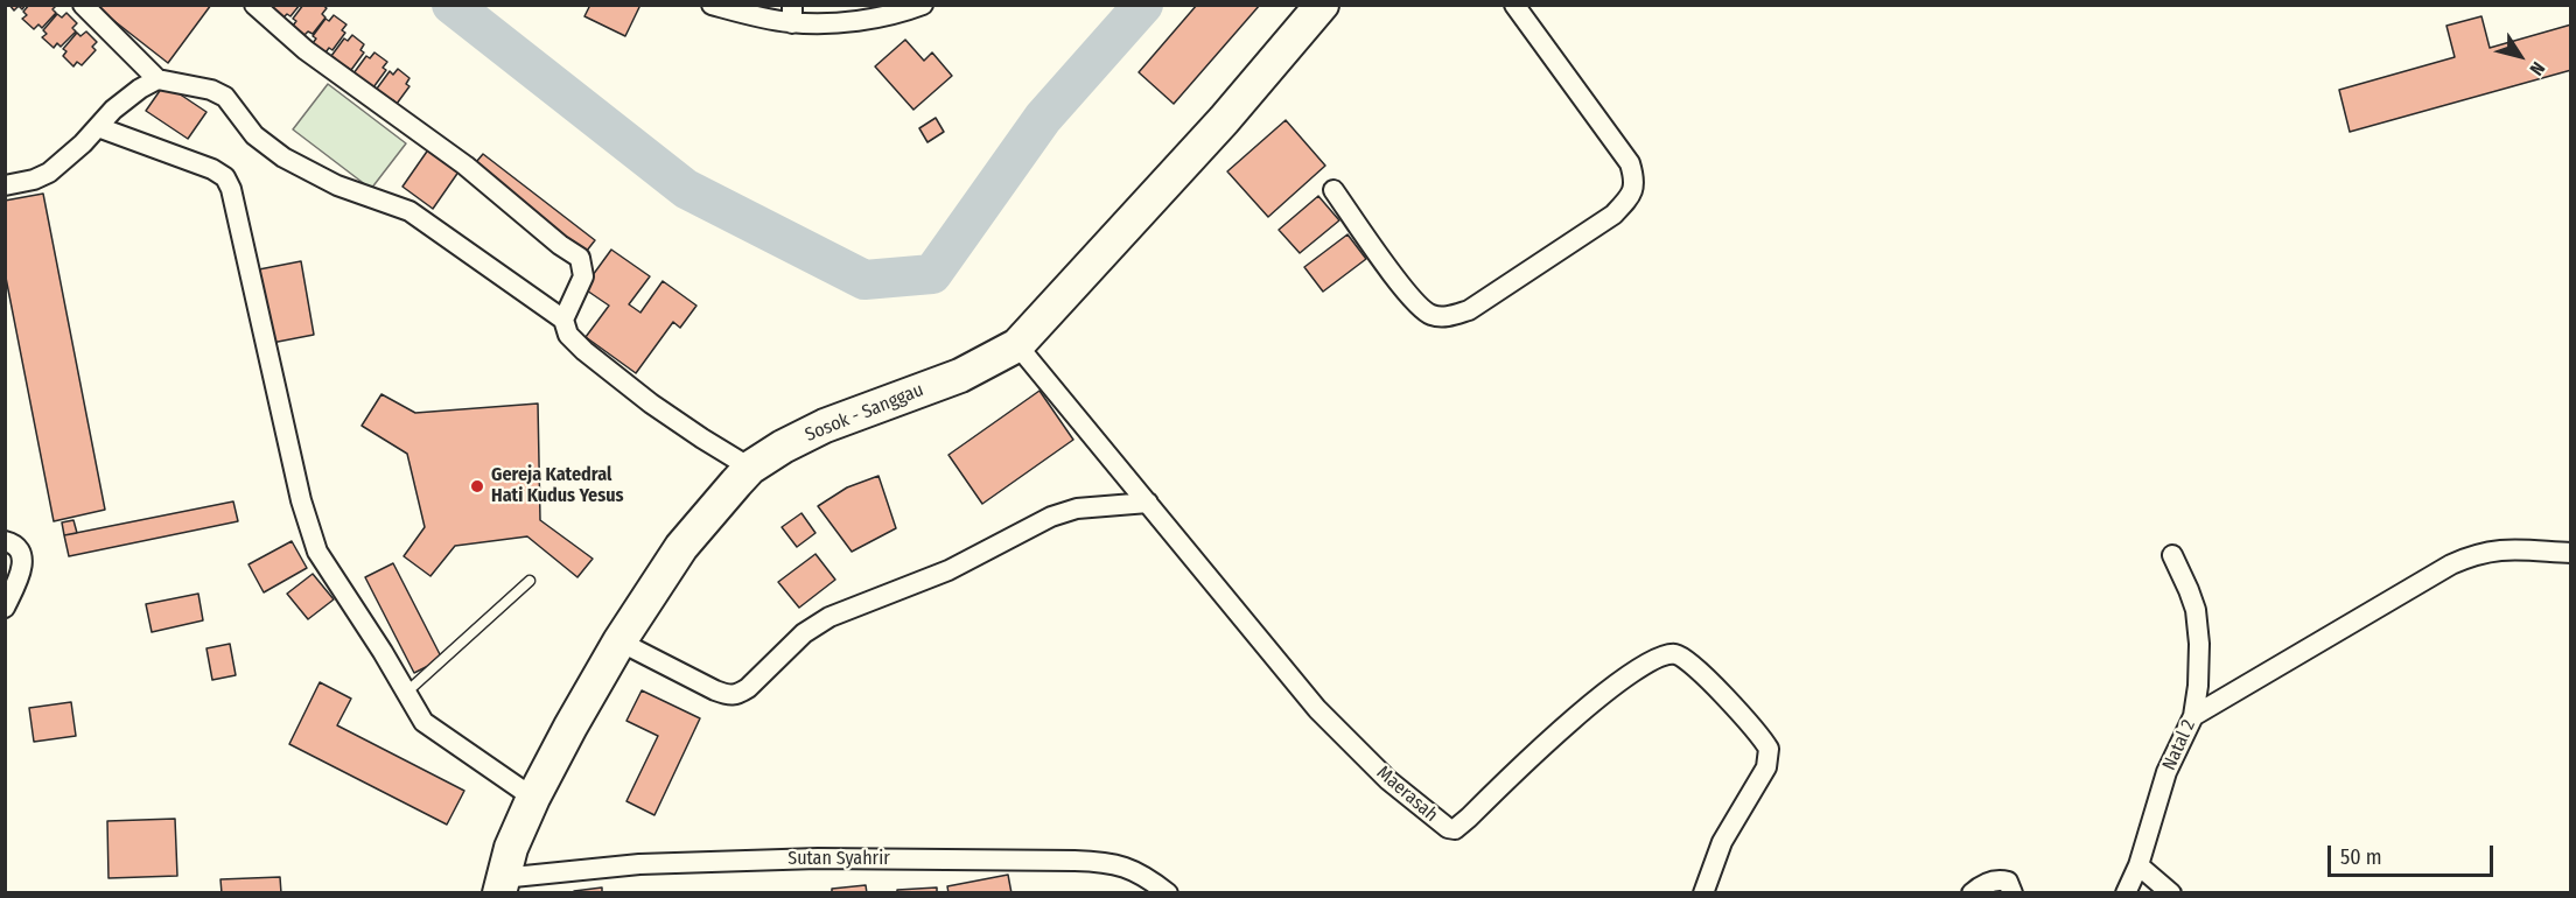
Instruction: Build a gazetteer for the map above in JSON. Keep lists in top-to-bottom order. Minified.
{"streets":{"highway":["Sosok - Sanggau"],"street":["Natal 2","Maerasah","Sutan Syahrir"]},"crossings":[["Sosok - Sanggau","Maerasah"],["Sosok - Sanggau","Sutan Syahrir"]],"places":["Gereja Katedral Hati Kudus Yesus"],"scale_bar":"50 m","north":"bottom right"}
